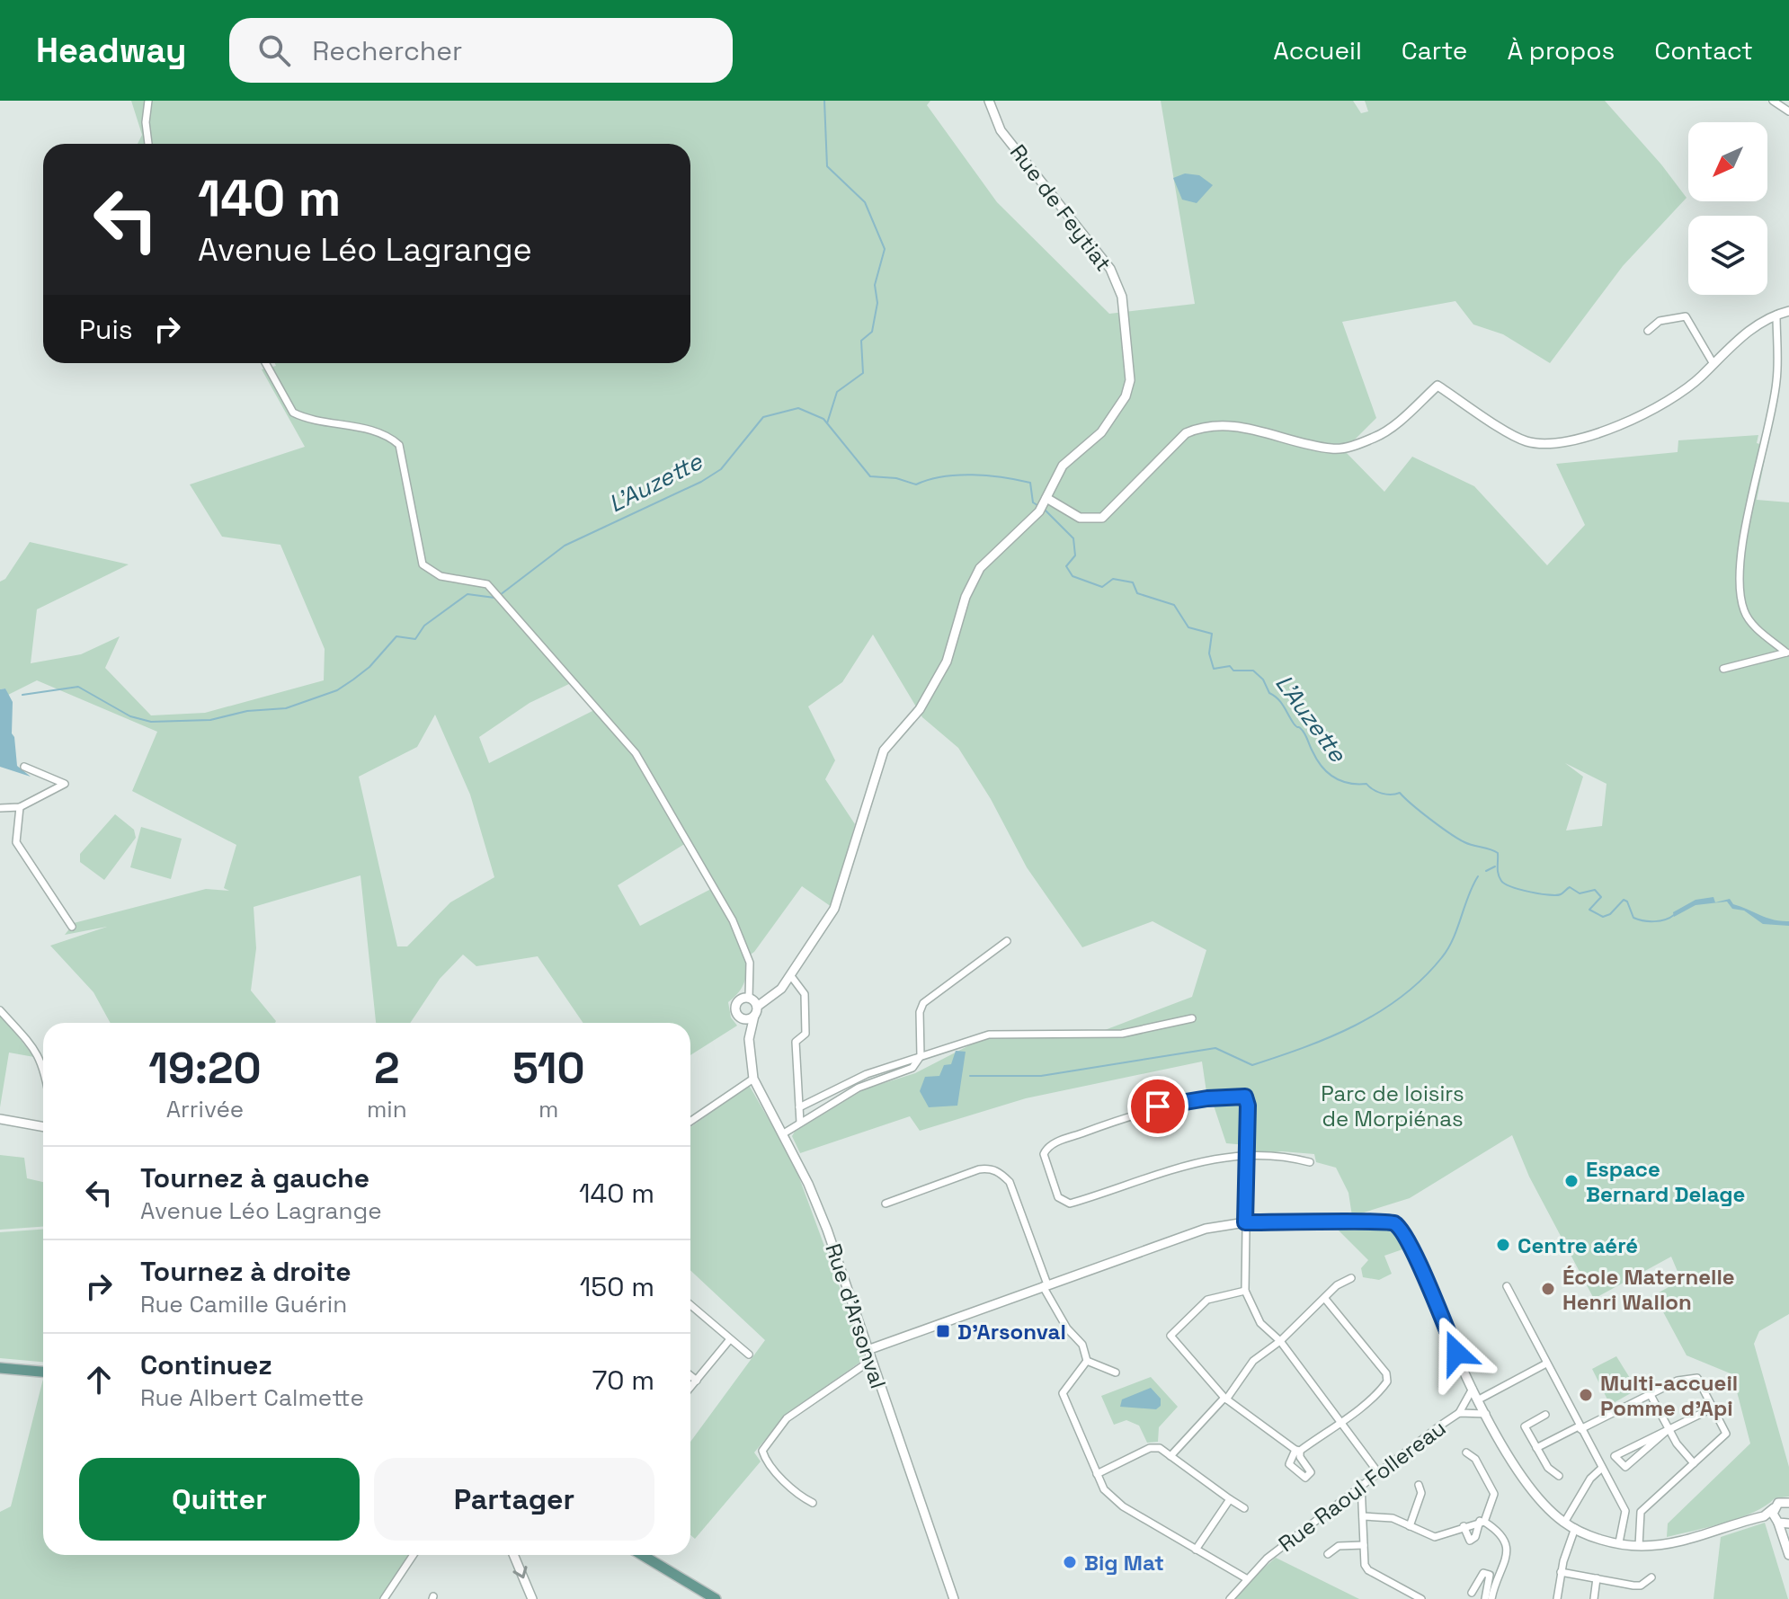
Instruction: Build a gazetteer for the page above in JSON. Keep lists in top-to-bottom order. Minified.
{"streets":{"street":["Rue de Feytiat","Rue d'Arsonval","Rue Raoul Follereau"]},"crossings":[["Rue de Feytiat","Rue d'Arsonval"]],"water":["L'Auzette"],"parks":["Parc de loisirs de Morpiénas"],"places":{"other":["Espace Bernard Delage","Centre aéré","École Maternelle Henri Wallon","Multi-accueil Pomme d’Api","Big Mat"],"transit":["D'Arsonval"]},"north":"bottom left","page":{"header":"Headway","search":"Rechercher","nav":["Accueil","Carte","À propos","Contact"],"turn":["140 m","Avenue Léo Lagrange"],"then":"Puis","eta":["19:20","Arrivée","2","min","510","m"],"list":[{"name":"Tournez à gauche","note":"Avenue Léo Lagrange","value":"140 m"},{"name":"Tournez à droite","note":"Rue Camille Guérin","value":"150 m"},{"name":"Continuez","note":"Rue Albert Calmette","value":"70 m"}],"buttons":["Quitter","Partager"]}}
